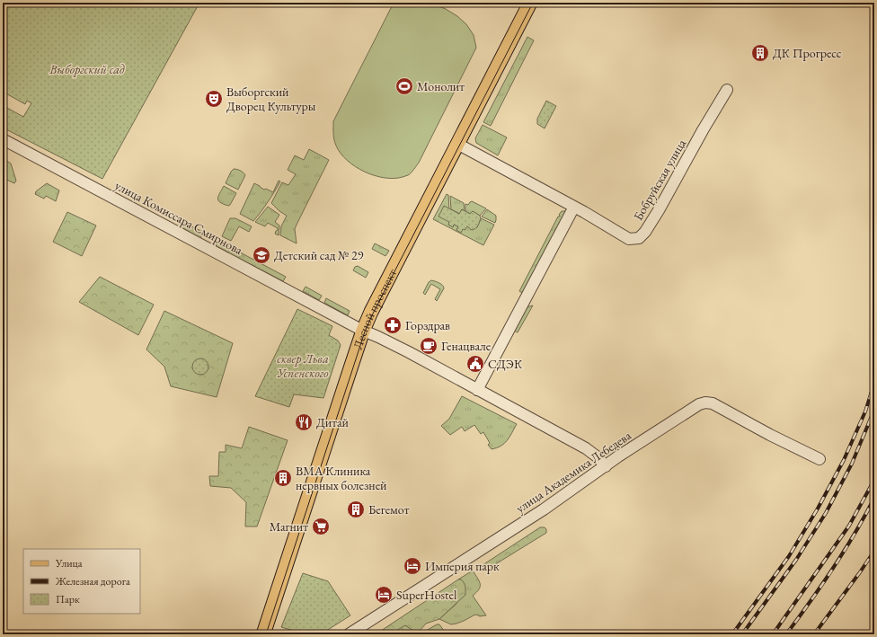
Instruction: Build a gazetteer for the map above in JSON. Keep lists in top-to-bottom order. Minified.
{"streets":{"main road":["Лесной проспект"],"street":["Бобруйская улица","улица Комиссара Смирнова","улица Академика Лебедева"]},"crossings":[["Бобруйская улица","Лесной проспект"],["улица Комиссара Смирнова","Лесной проспект"],["улица Комиссара Смирнова","улица Академика Лебедева"]],"parks":["Выборгский сад","сквер Льва Успенского"],"places":{"building":["ДК Прогресс","ВМА Клиника нервных болезней","Бегемот"],"sports":["Монолит"],"theatre":["Выборгский Дворец Культуры"],"school or university":["Детский сад № 29"],"pharmacy":["Горздрав"],"cafe":["Генацвале"],"public building":["СДЭК"],"restaurant":["Дитай"],"supermarket":["Магнит"],"hotel":["Империя парк","SuperHostel"]},"legend":["Улица","Железная дорога","Парк"]}
